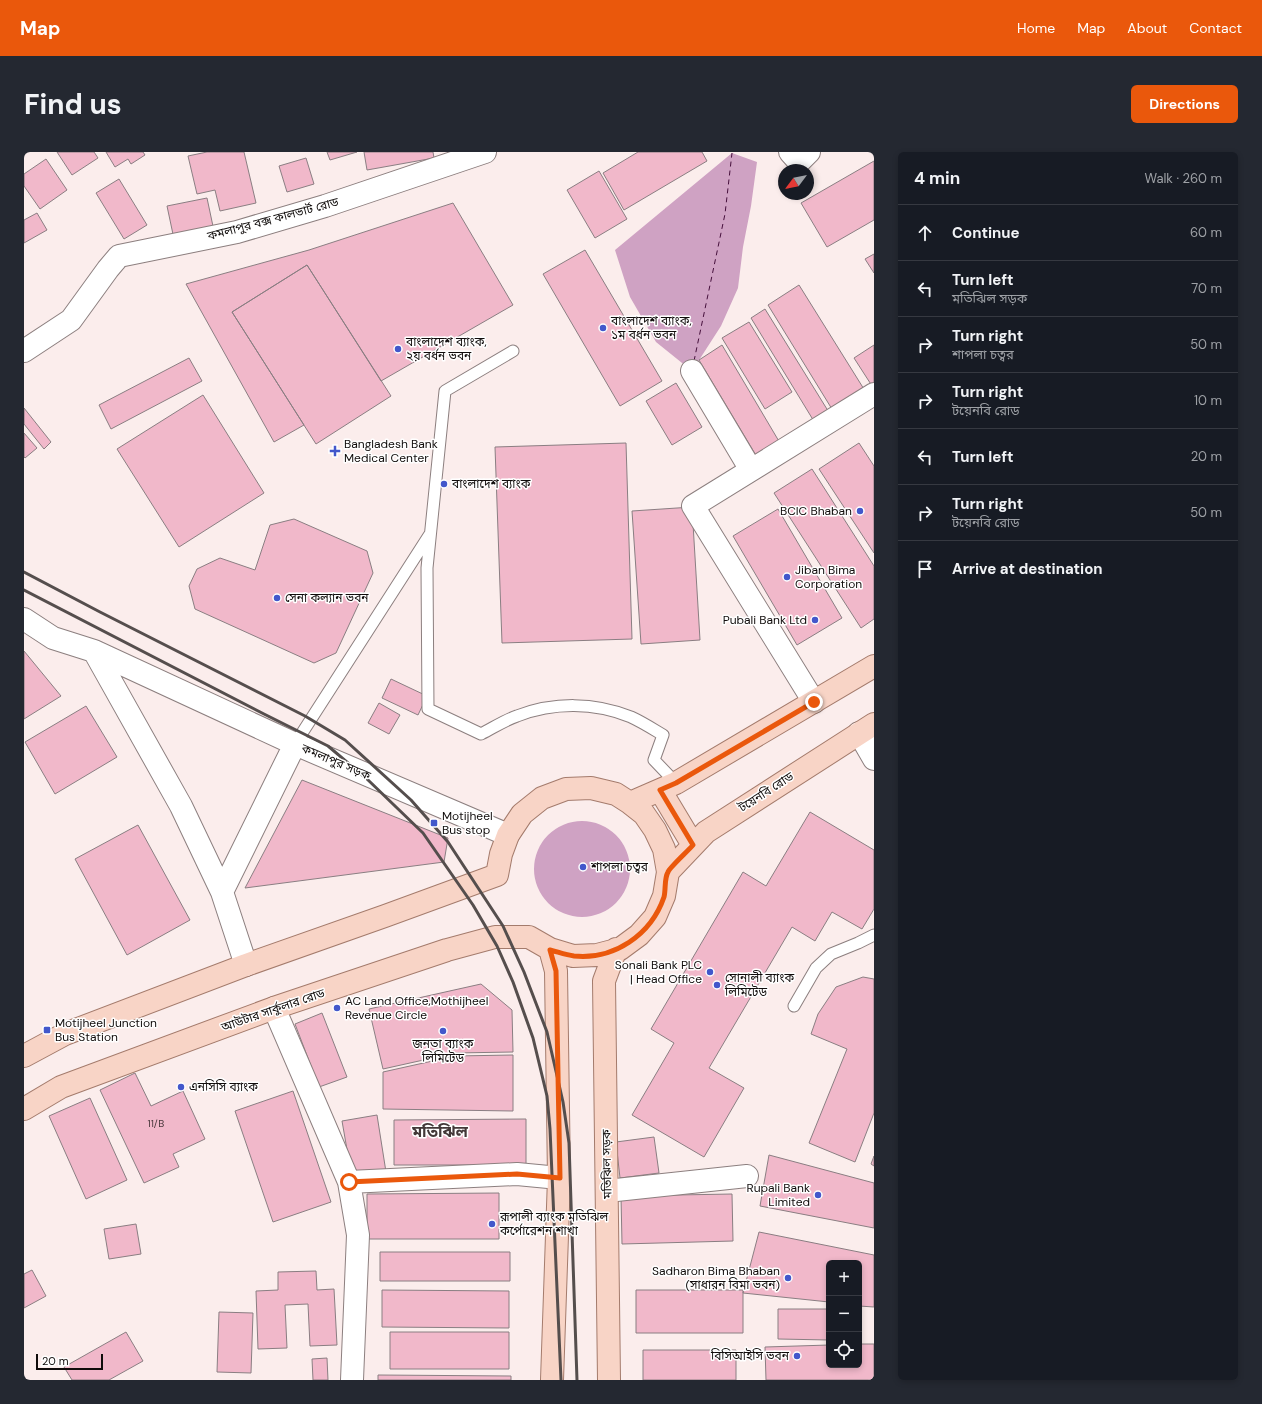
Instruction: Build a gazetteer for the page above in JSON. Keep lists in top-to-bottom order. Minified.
{"streets":{"main road":["টয়েনবি রোড","আউটার সার্কুলার রোড","মতিঝিল সড়ক"],"street":["কমলাপুর বক্স কালভার্ট রোড","কমলাপুর সড়ক"]},"districts":["মতিঝিল"],"places":{"other":["বাংলাদেশ ব্যাংক, ১ম বর্ধন ভবন","বাংলাদেশ ব্যাংক, ২য় বর্ধন ভবন","বাংলাদেশ ব্যাংক","BCIC Bhaban","Jiban Bima Corporation","সেনা কল্যান ভবন","Pubali Bank Ltd","শাপলা চত্বর","Sonali Bank PLC | Head Office","সোনালী ব্যাংক লিমিটেড","AC Land Office,Mothijheel Revenue Circle","জনতা ব্যাংক লিমিটেড","এনসিসি ব্যাংক","Rupali Bank Limited","রূপালী ব্যাংক মতিঝিল কর্পোরেশন শাখা","Sadharon Bima Bhaban (সাধারন বিমা ভবন)","বিসিআইসি ভবন"],"health":["Bangladesh Bank Medical Center"],"transit":["Motijheel Bus stop","Motijheel Junction Bus Station"]},"house_numbers":["11/B"],"scale_bar":"20 m","north":"bottom left","page":{"header":"Map","nav":["Home","Map","About","Contact"],"buttons":"Directions","title":"Find us","heading":["4 min","Walk · 260 m"],"list":[["Continue","60 m"],["Turn left","মতিঝিল সড়ক","70 m"],["Turn right","শাপলা চত্বর","50 m"],["Turn right","টয়েনবি রোড","10 m"],["Turn left","20 m"],["Turn right","টয়েনবি রোড","50 m"],"Arrive at destination"],"map_buttons":["+","−"],"scale":"20 m"}}
